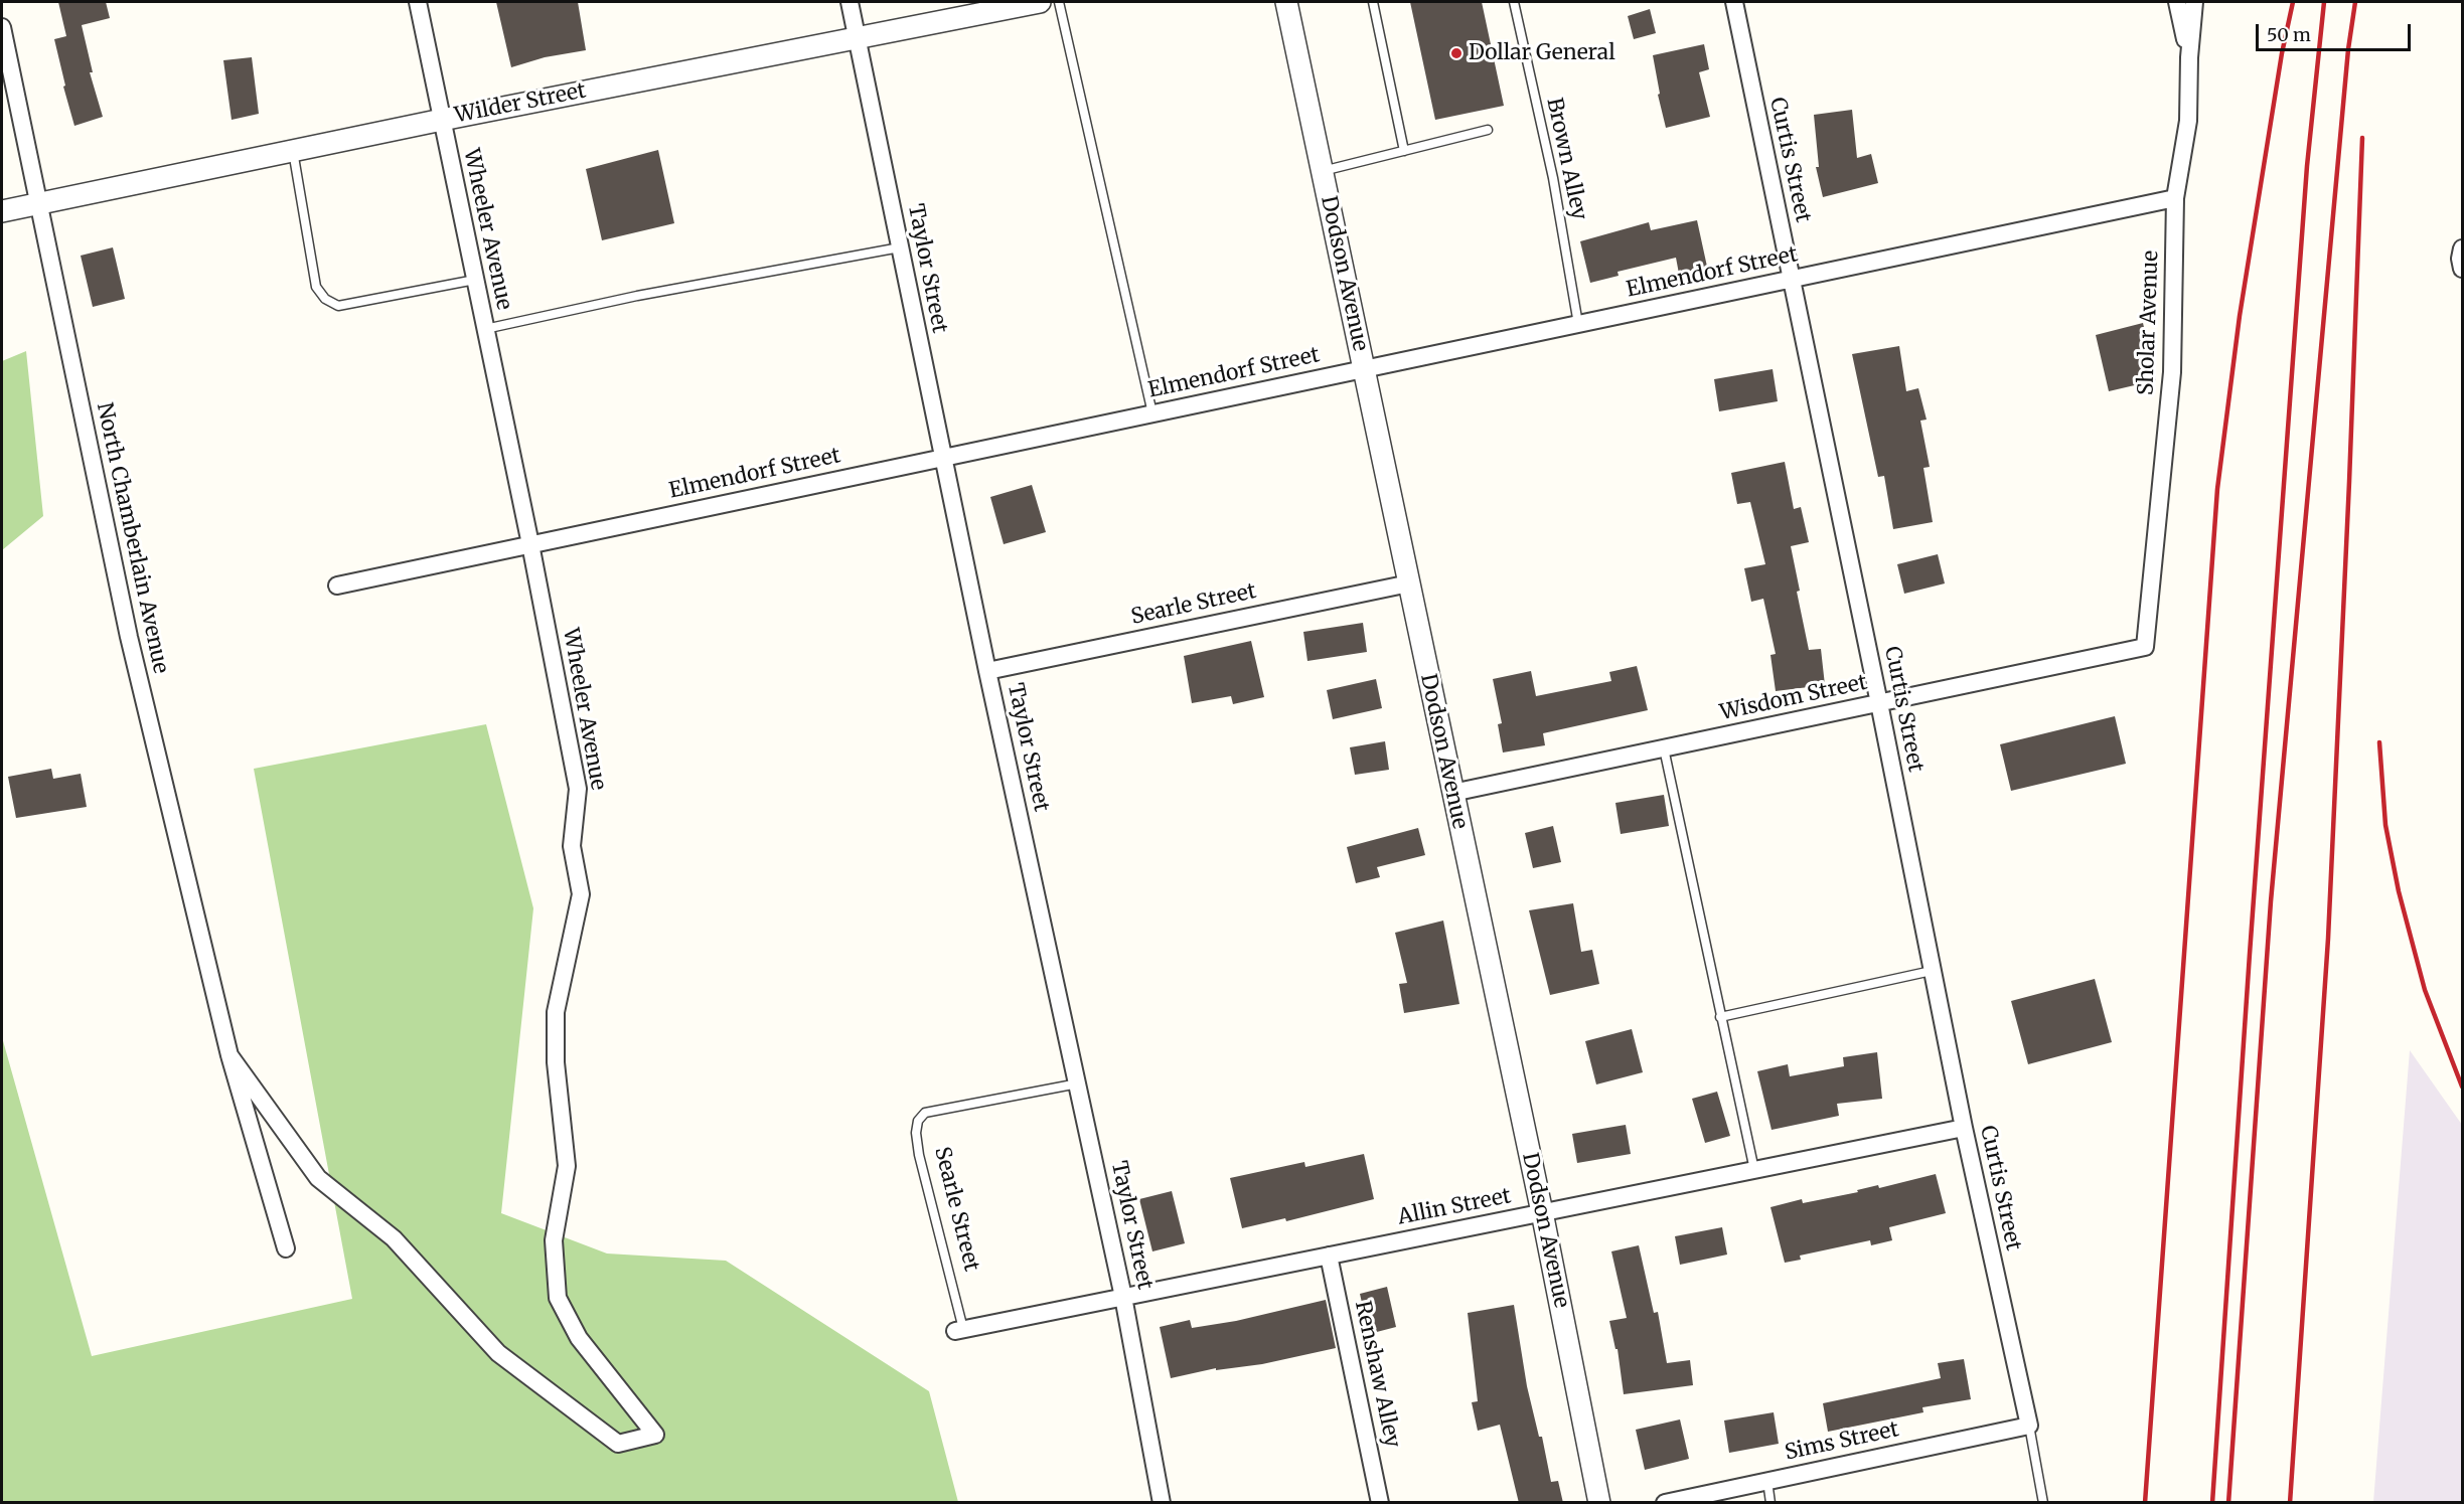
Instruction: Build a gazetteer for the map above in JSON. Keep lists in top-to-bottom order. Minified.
{"streets":{"street":["Wilder Street","Curtis Street","Wheeler Avenue","Taylor Street","Elmendorf Street","Dodson Avenue","Sholar Avenue","North Chamberlain Avenue","Searle Street","Wisdom Street","Allin Street","Renshaw Alley","Sims Street"],"lane":["Brown Alley"]},"crossings":[["Wilder Street","Wheeler Avenue"],["Wilder Street","Taylor Street"],["Wilder Street","North Chamberlain Avenue"],["Brown Alley","Elmendorf Street"],["Curtis Street","Elmendorf Street"],["Curtis Street","Wisdom Street"],["Curtis Street","Allin Street"],["Curtis Street","Sims Street"],["Wheeler Avenue","Elmendorf Street"],["Wheeler Avenue","North Chamberlain Avenue"],["Taylor Street","Elmendorf Street"],["Taylor Street","Searle Street"],["Taylor Street","Allin Street"],["Elmendorf Street","Dodson Avenue"],["Elmendorf Street","Sholar Avenue"],["Dodson Avenue","Searle Street"],["Dodson Avenue","Wisdom Street"],["Dodson Avenue","Allin Street"],["Sholar Avenue","Wisdom Street"],["Searle Street","Allin Street"],["Allin Street","Renshaw Alley"]],"places":["Dollar General"],"scale_bar":"50 m"}
